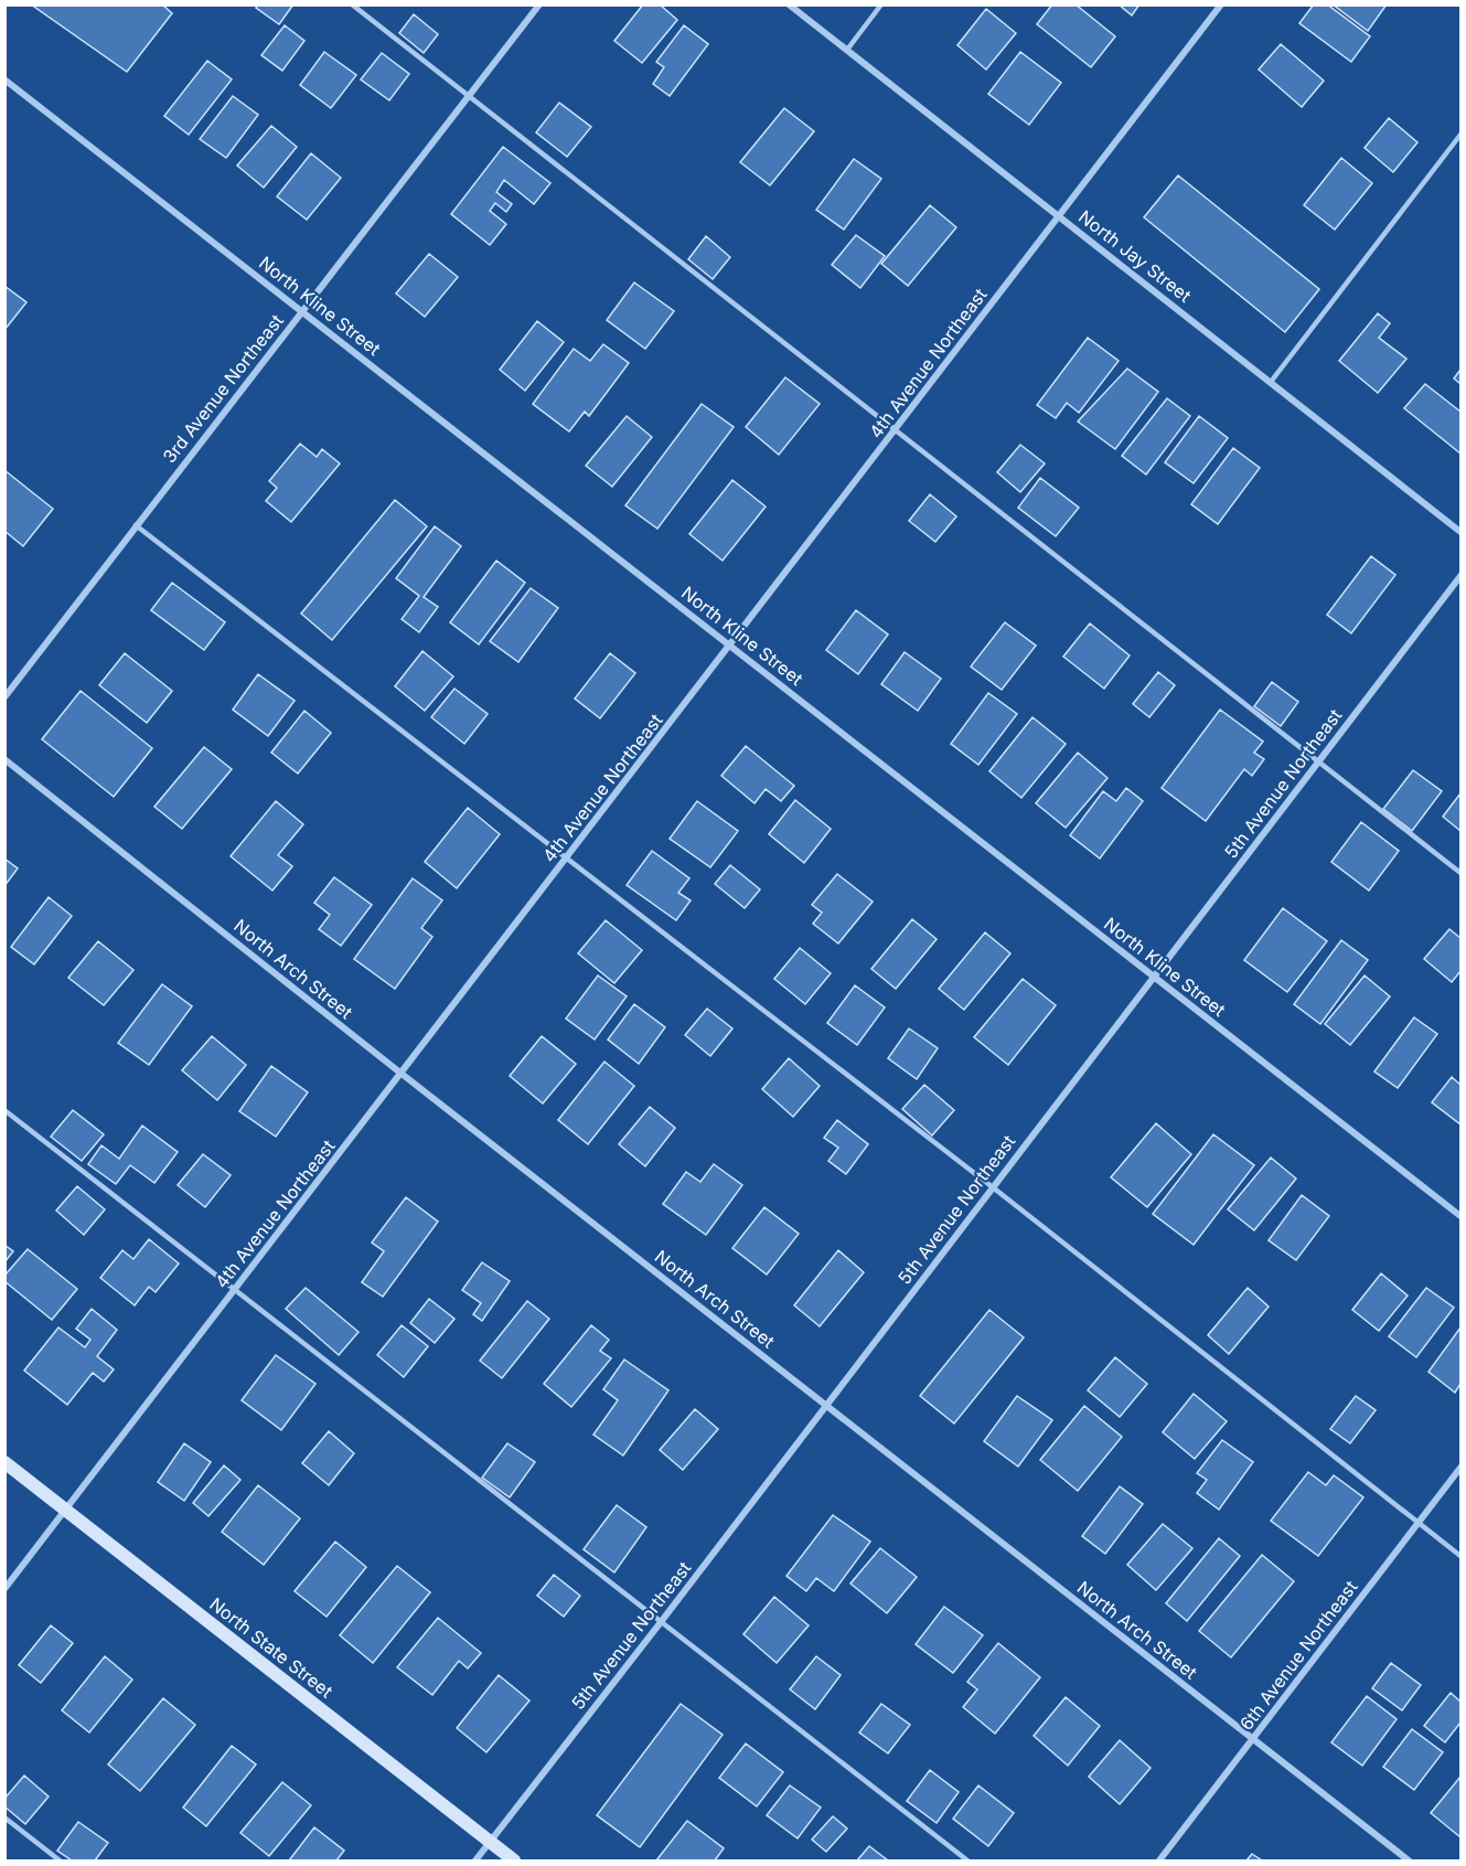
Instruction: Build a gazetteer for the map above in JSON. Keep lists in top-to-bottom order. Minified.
{"streets":{"street":["North Jay Street","North Kline Street","4th Avenue Northeast","3rd Avenue Northeast","5th Avenue Northeast","North Arch Street","North State Street","6th Avenue Northeast"]},"crossings":[["North Jay Street","4th Avenue Northeast"],["North Kline Street","4th Avenue Northeast"],["North Kline Street","3rd Avenue Northeast"],["North Kline Street","5th Avenue Northeast"],["4th Avenue Northeast","North Arch Street"],["4th Avenue Northeast","North State Street"],["5th Avenue Northeast","North Arch Street"],["5th Avenue Northeast","North State Street"],["North Arch Street","6th Avenue Northeast"]]}
